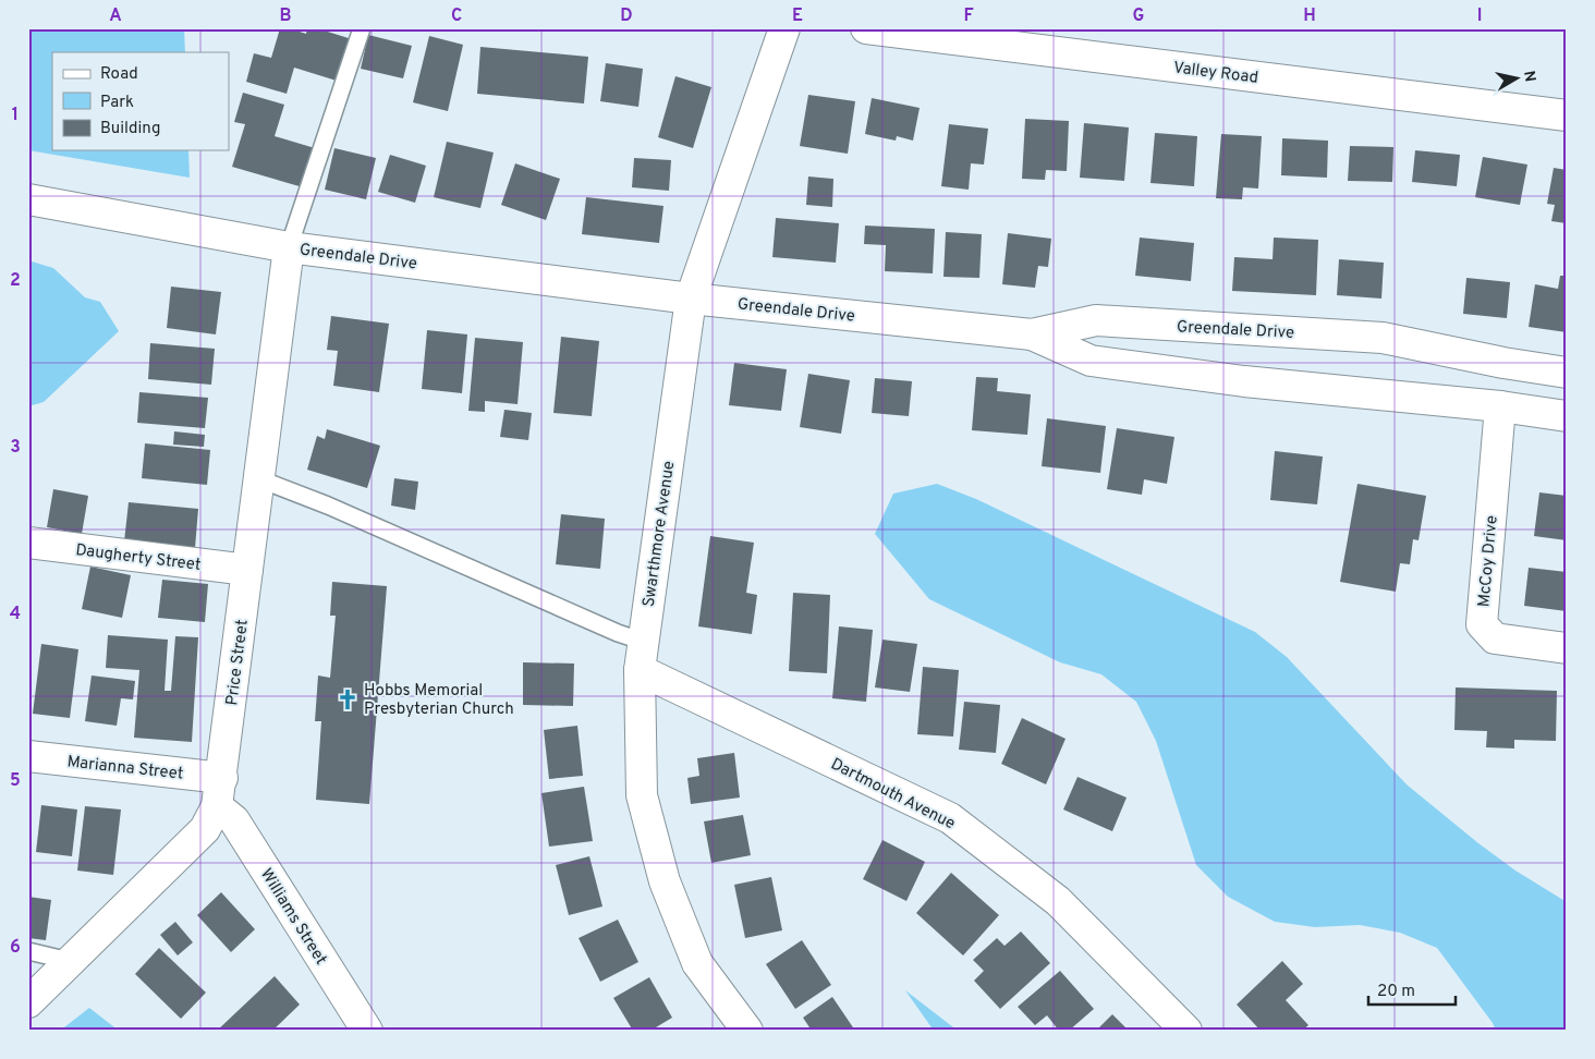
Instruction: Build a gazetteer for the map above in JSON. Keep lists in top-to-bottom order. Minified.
{"streets":{"street":["Valley Road","Greendale Drive","Swarthmore Avenue","Daugherty Street","McCoy Drive","Price Street","Marianna Street","Dartmouth Avenue","Williams Street"]},"crossings":[["Greendale Drive","Swarthmore Avenue"],["Greendale Drive","Price Street"],["Swarthmore Avenue","Dartmouth Avenue"],["Daugherty Street","Price Street"],["Price Street","Marianna Street"],["Price Street","Williams Street"],["Marianna Street","Williams Street"]],"places":{"church":["Hobbs Memorial Presbyterian Church"]},"legend":["Road","Park","Building"],"scale_bar":"20 m","north":"right","grid":{"columns":["A","B","C","D","E","F","G","H","I"],"rows":["1","2","3","4","5","6"]}}
